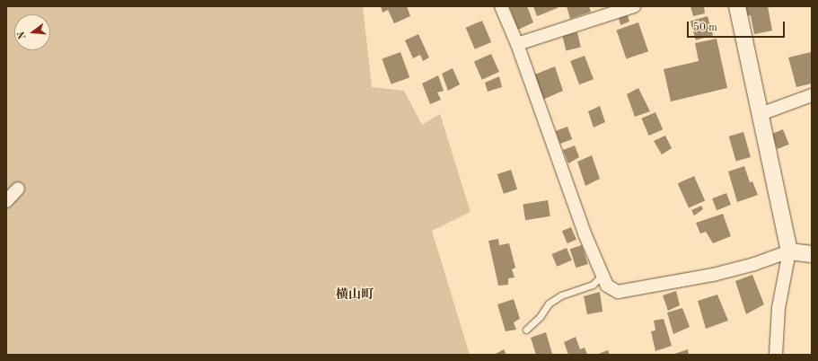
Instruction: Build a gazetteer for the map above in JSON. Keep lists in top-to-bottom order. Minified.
{"districts":["横山町"],"scale_bar":"50 m","north":"left"}
